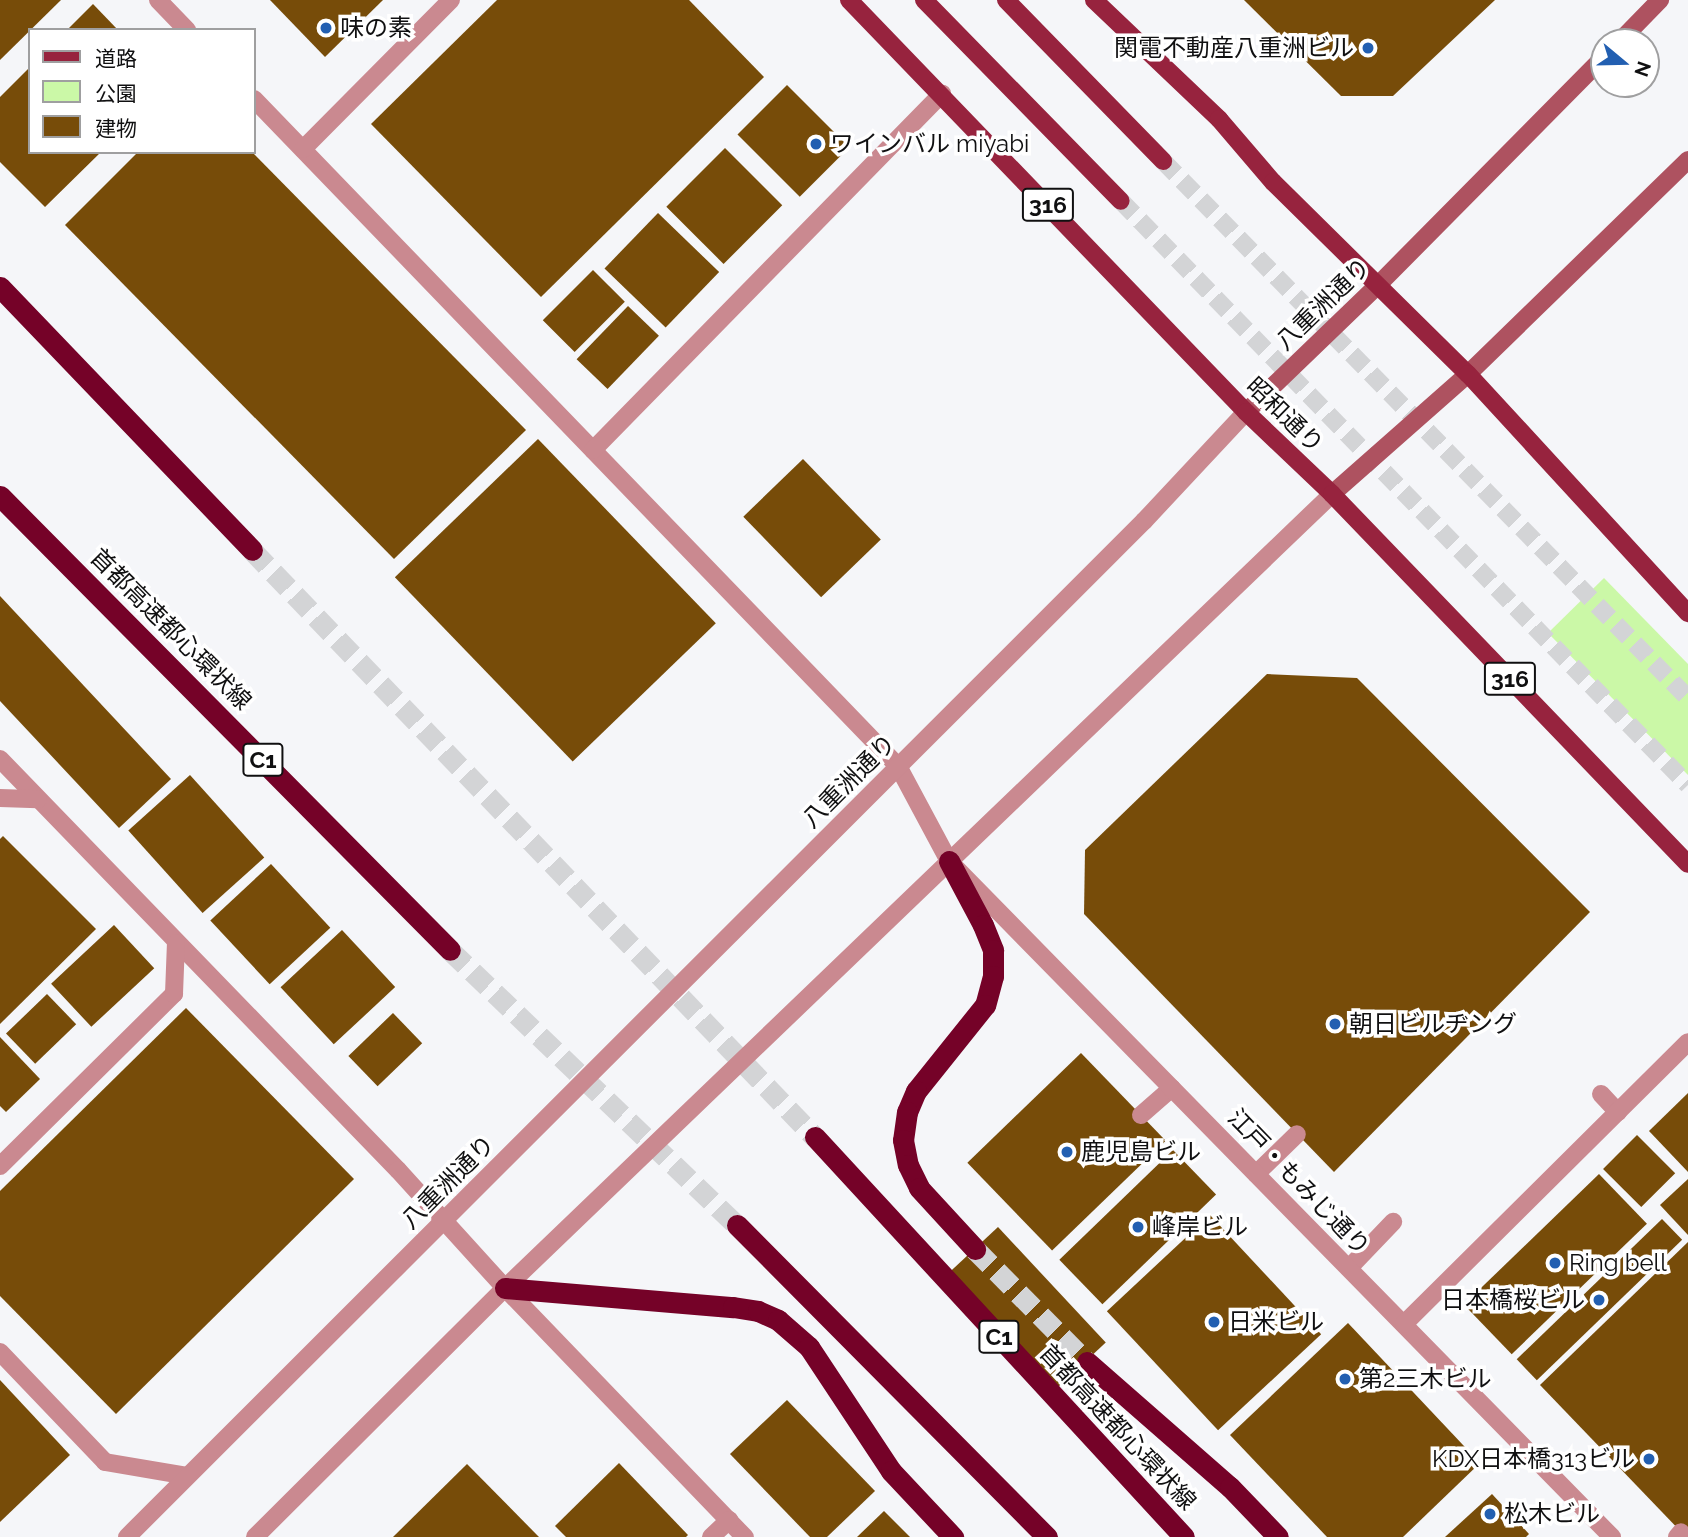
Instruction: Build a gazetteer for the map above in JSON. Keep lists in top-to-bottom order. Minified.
{"streets":{"highway":["首都高速都心環状線","C1"],"main road":["316","八重洲通り","昭和通り"],"street":["江戸・もみじ通り"]},"crossings":[["八重洲通り","昭和通り"],["八重洲通り","江戸・もみじ通り"],["首都高速都心環状線","C1"]],"places":["味の素","関電不動産八重洲ビル","ワインバル miyabi","朝日ビルヂング","鹿児島ビル","峰岸ビル","Ring bell","日本橋桜ビル","日米ビル","第2三木ビル","KDX日本橋313ビル","松木ビル"],"legend":["道路","公園","建物"],"north":"right"}
